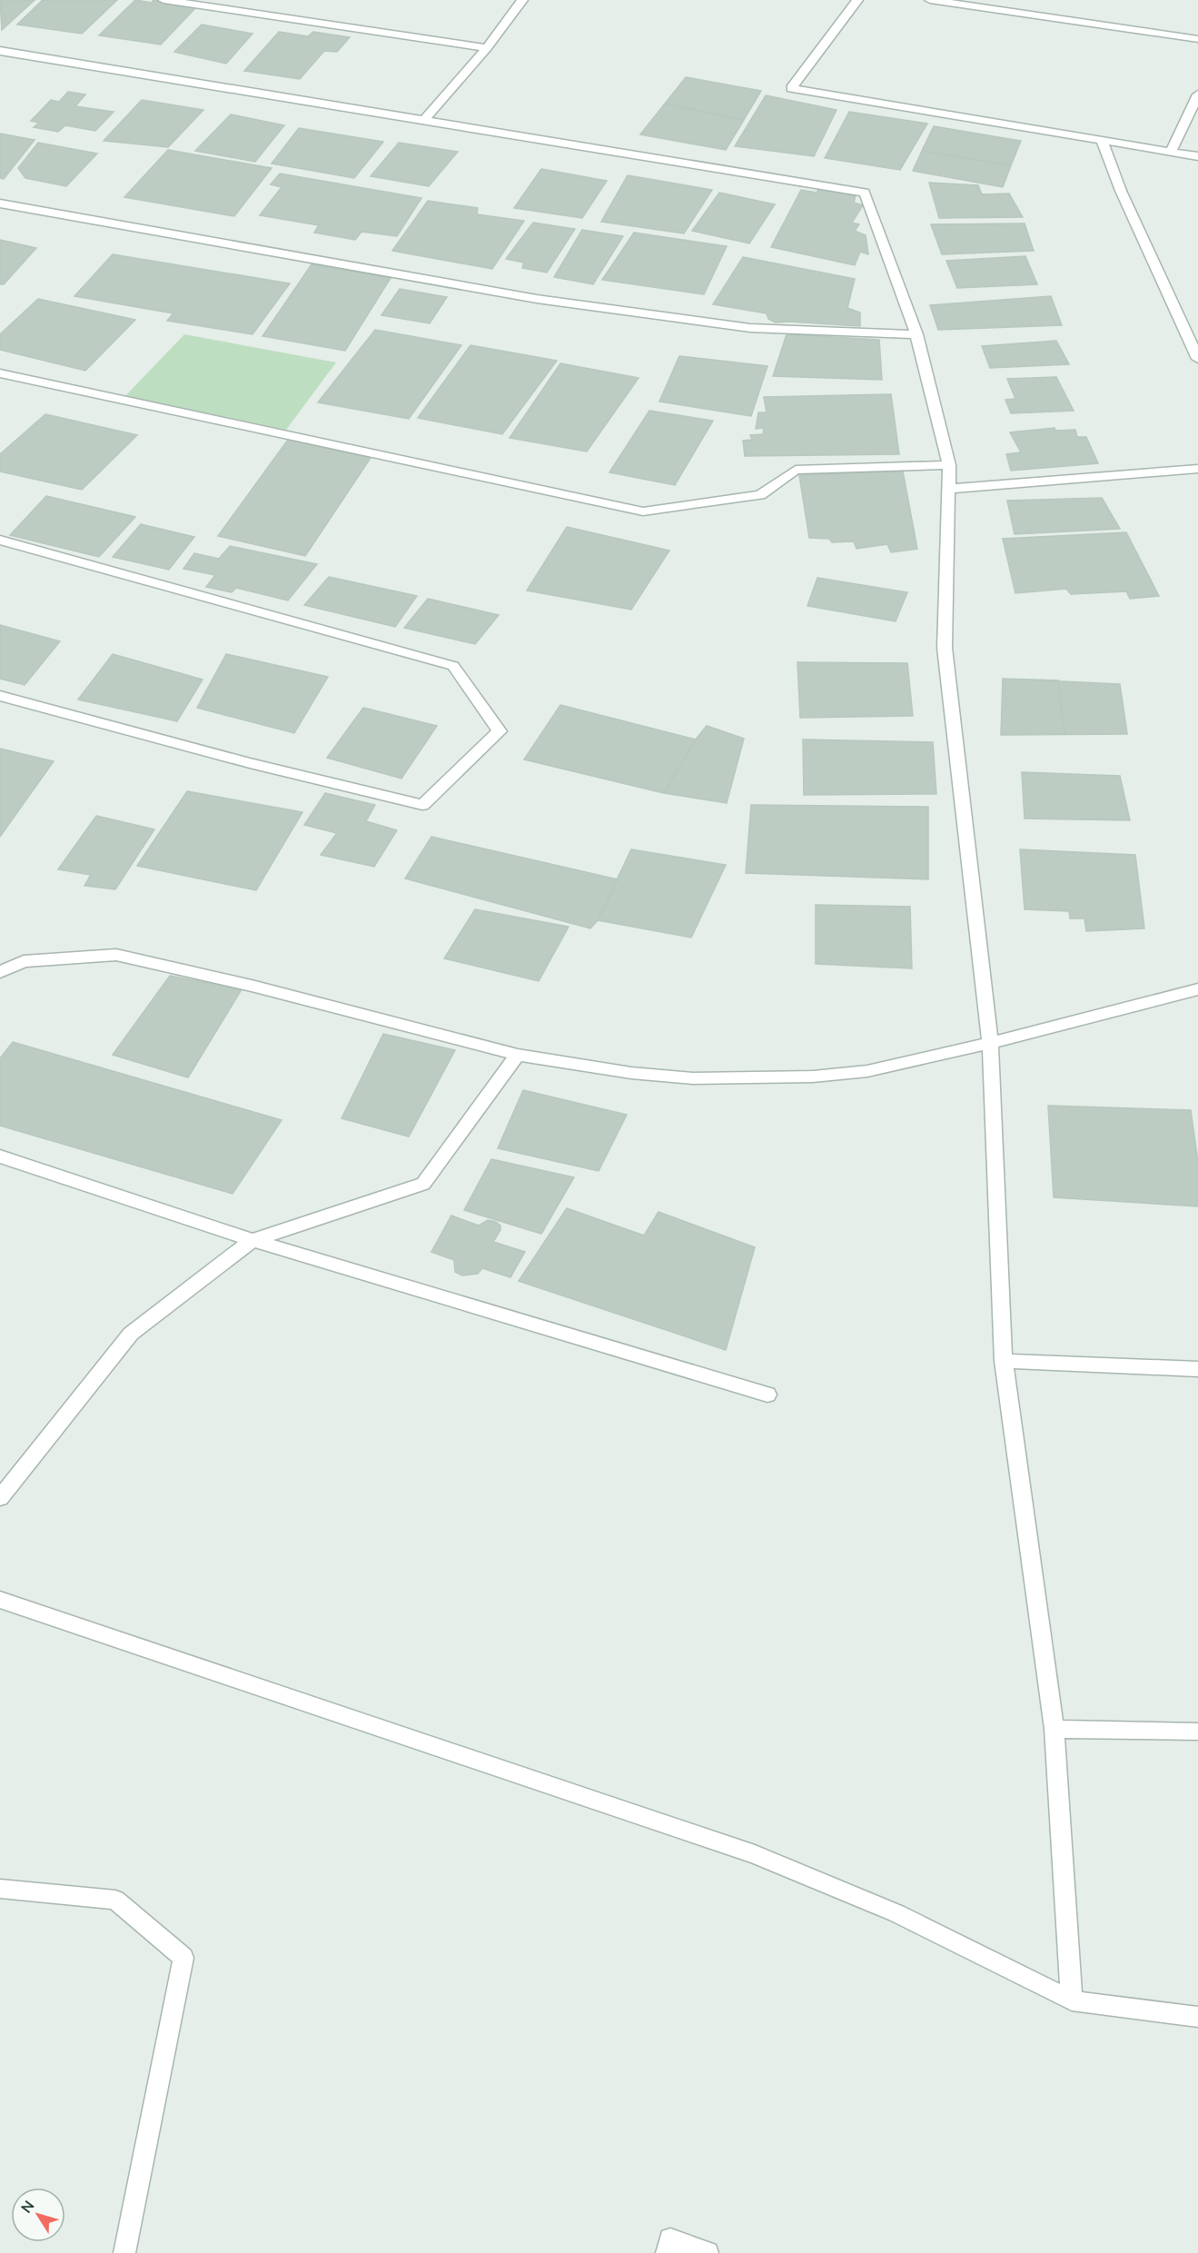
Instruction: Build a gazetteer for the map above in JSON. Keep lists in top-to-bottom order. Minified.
{"north":"top left"}
